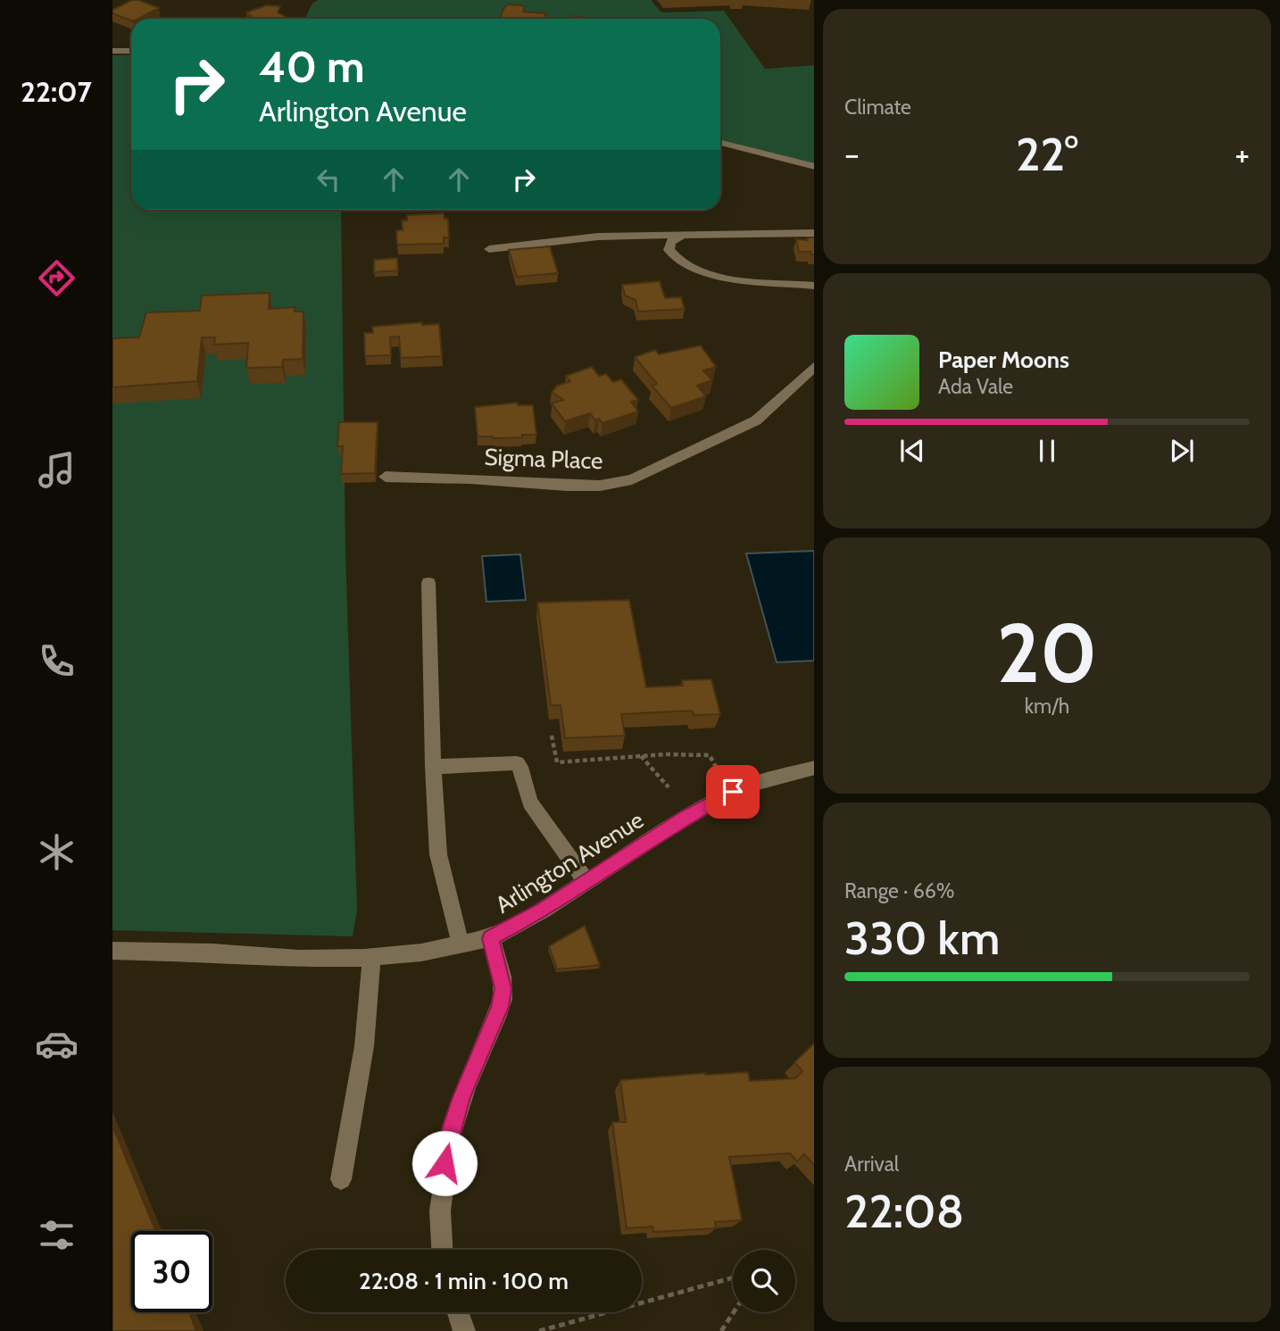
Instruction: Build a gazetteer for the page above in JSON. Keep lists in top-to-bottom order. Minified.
{"streets":{"street":["Sigma Place","Arlington Avenue"]},"page":{"tabs":"22:07","tile":["Climate",["20","km/h"],["Range · 66%","330 km"],["Arrival","22:08"]],"turn":["40 m","Arlington Avenue"],"heat":["−","22°","+"],"song":["Paper Moons","Ada Vale"],"limit":"30","trip":"22:08 · 1 min · 100 m"}}
